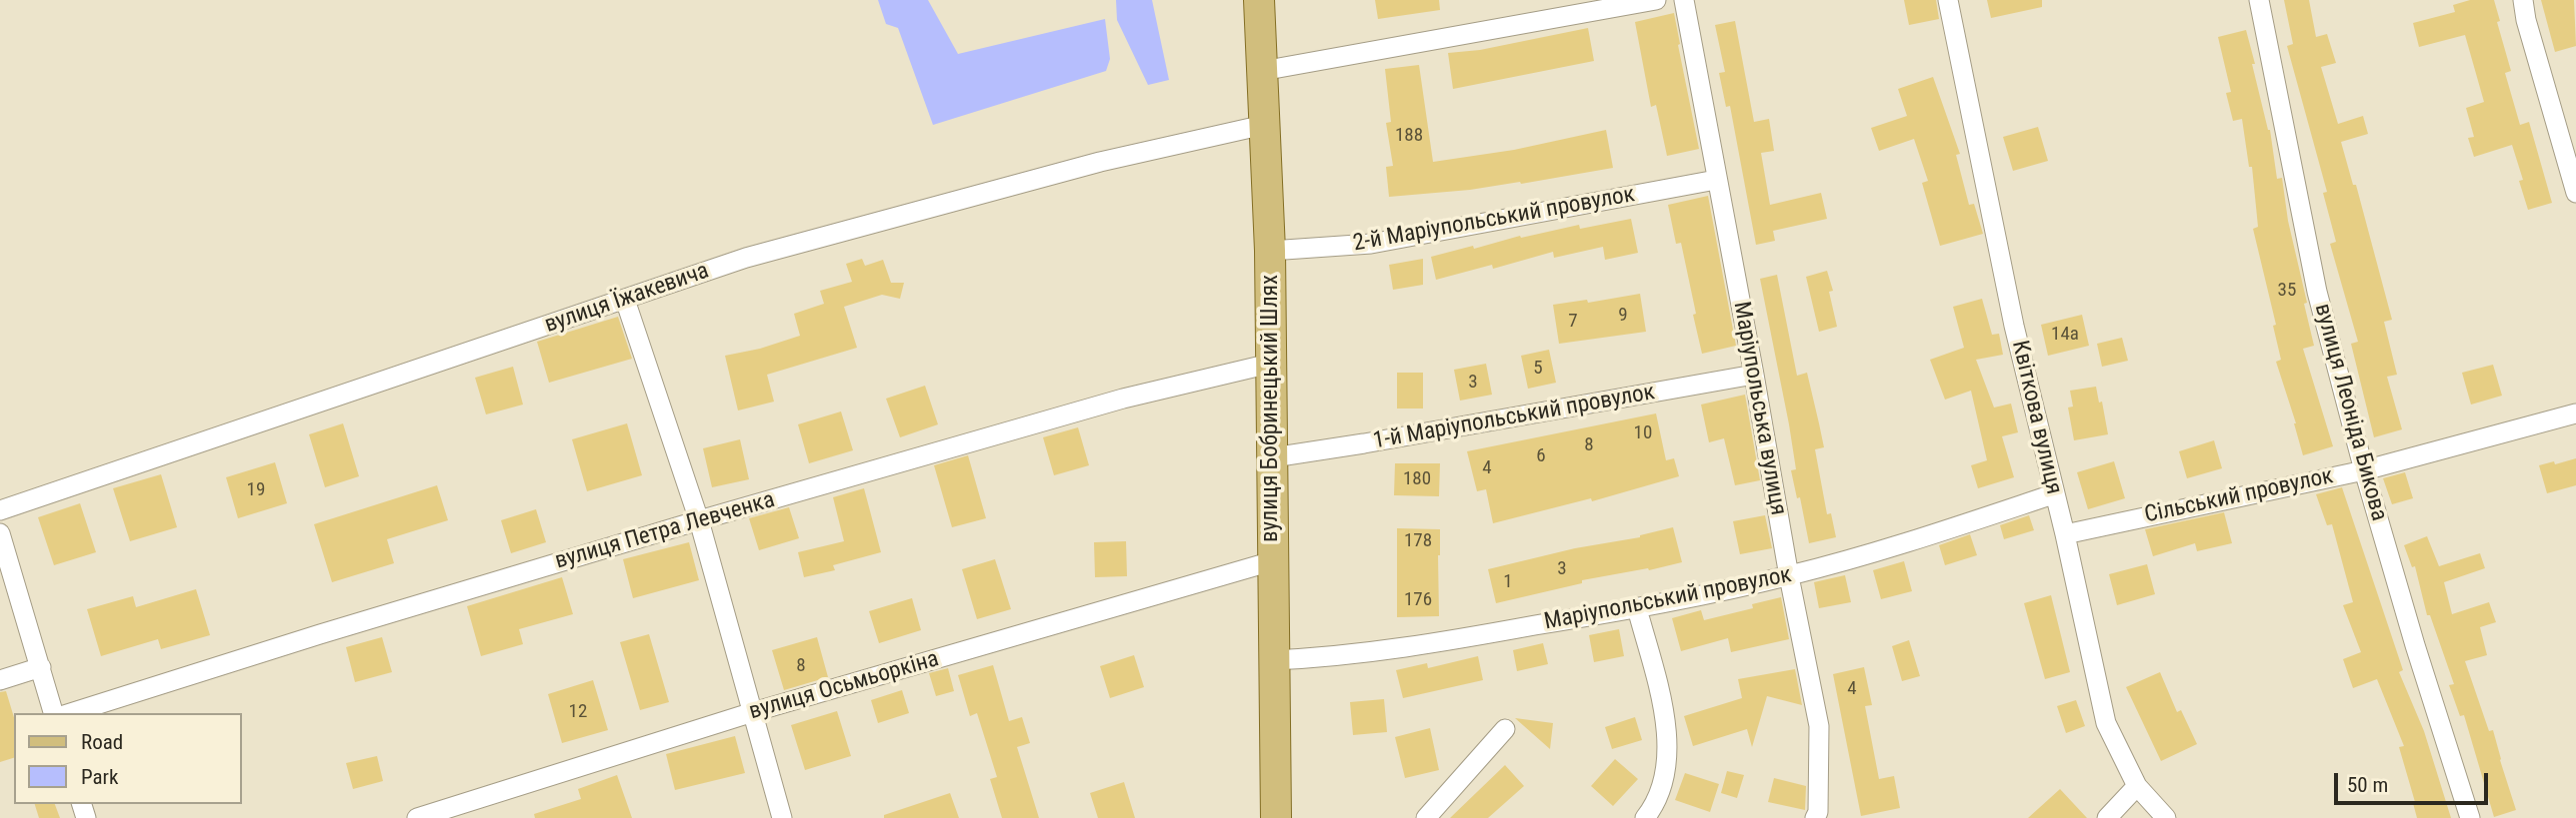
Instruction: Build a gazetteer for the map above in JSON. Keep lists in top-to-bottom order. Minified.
{"streets":{"main road":["вулиця Бобринецький Шлях"],"street":["2-й Маріупольський провулок","вулиця Їжакевича","Маріупольська вулиця","вулиця Леоніда Бикова","1-й Маріупольський провулок","Квіткова вулиця","Сільський провулок","вулиця Петра Левченка","Маріупольський провулок","вулиця Осьмьоркіна"]},"crossings":[["2-й Маріупольський провулок","вулиця Бобринецький Шлях"],["2-й Маріупольський провулок","Маріупольська вулиця"],["вулиця Їжакевича","вулиця Бобринецький Шлях"],["вулиця Бобринецький Шлях","1-й Маріупольський провулок"],["вулиця Бобринецький Шлях","вулиця Петра Левченка"],["вулиця Бобринецький Шлях","Маріупольський провулок"],["вулиця Бобринецький Шлях","вулиця Осьмьоркіна"],["Маріупольська вулиця","1-й Маріупольський провулок"],["Маріупольська вулиця","Маріупольський провулок"],["вулиця Леоніда Бикова","Сільський провулок"],["Квіткова вулиця","Сільський провулок"],["Квіткова вулиця","Маріупольський провулок"]],"house_numbers":["188","35","9","7","14а","5","3","10","8","6","4","180","19","178","3","1","176","8","4","12"],"legend":["Road","Park"],"scale_bar":"50 m"}
